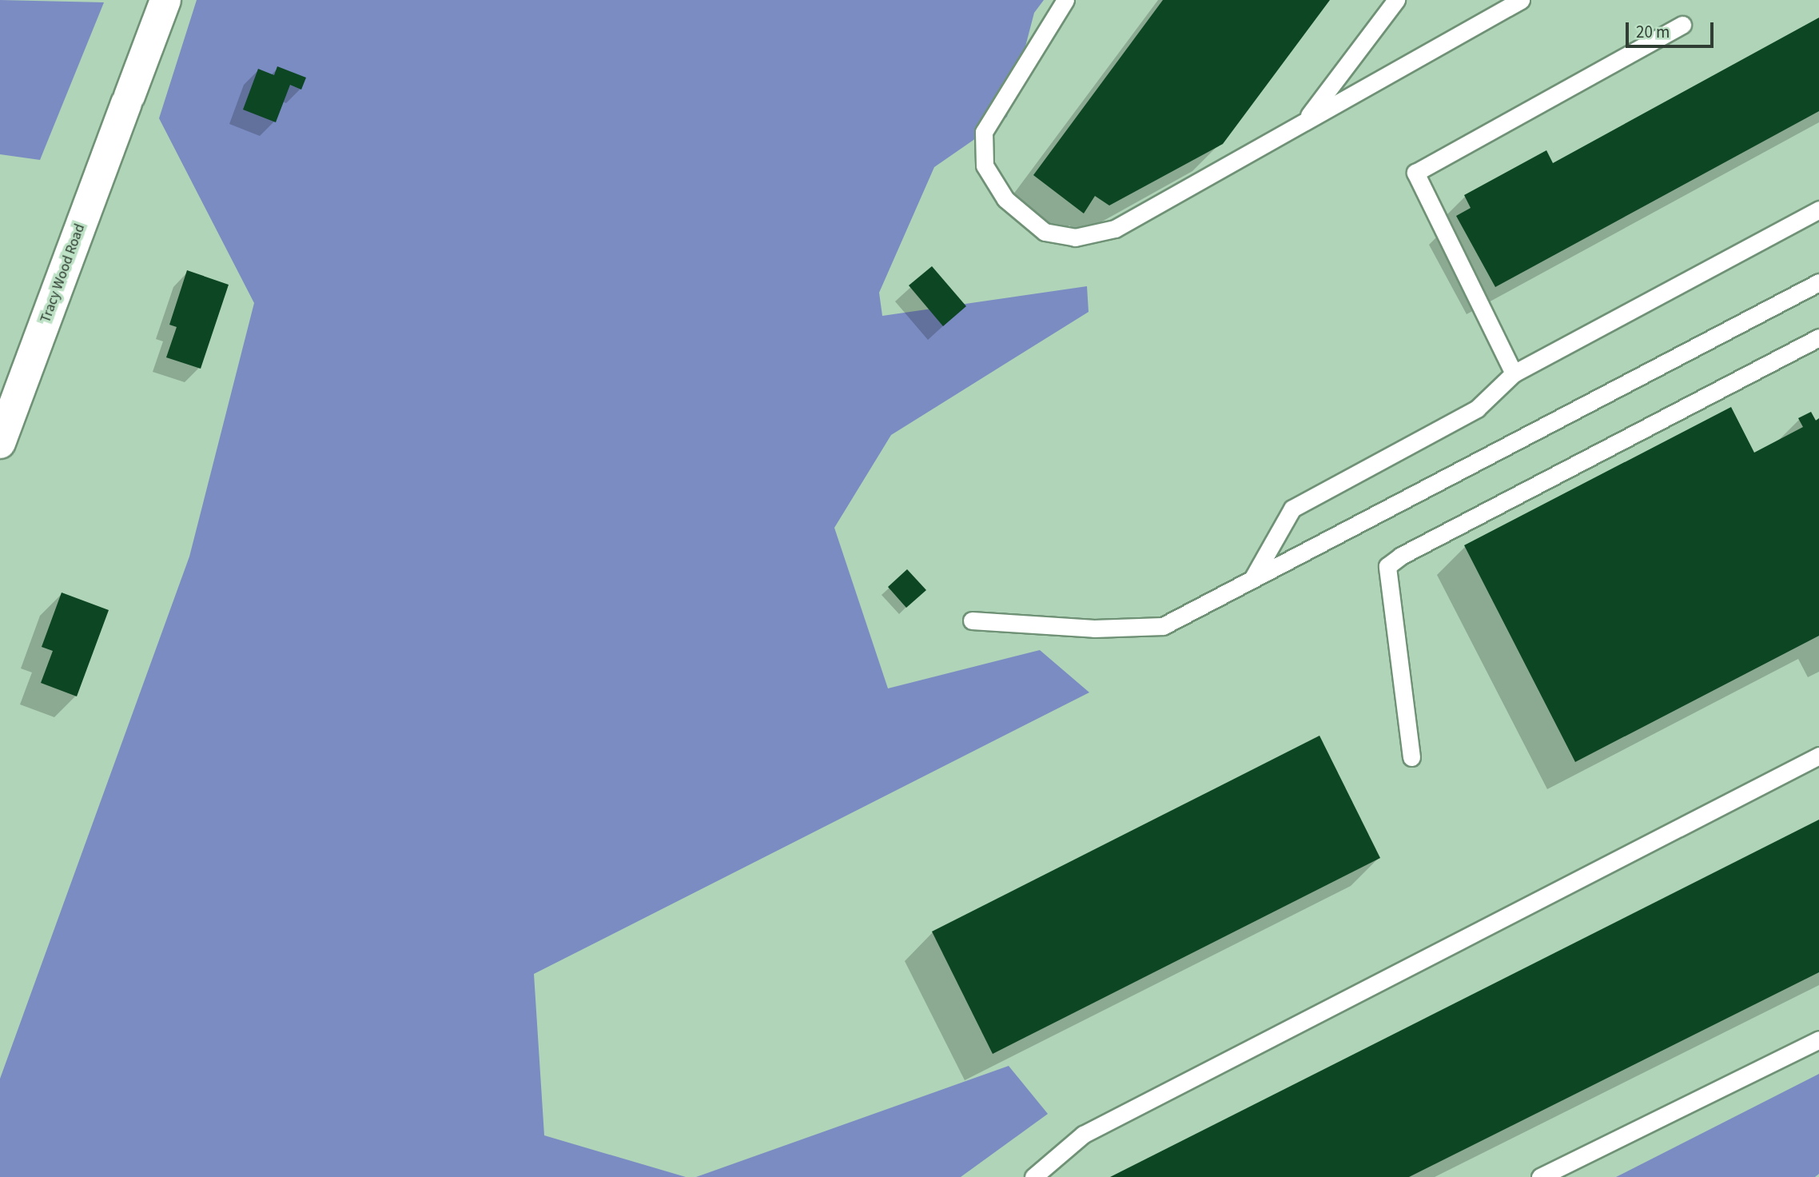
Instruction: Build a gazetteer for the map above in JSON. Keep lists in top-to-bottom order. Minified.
{"streets":{"street":["Tracy Wood Road"]},"scale_bar":"20 m"}
